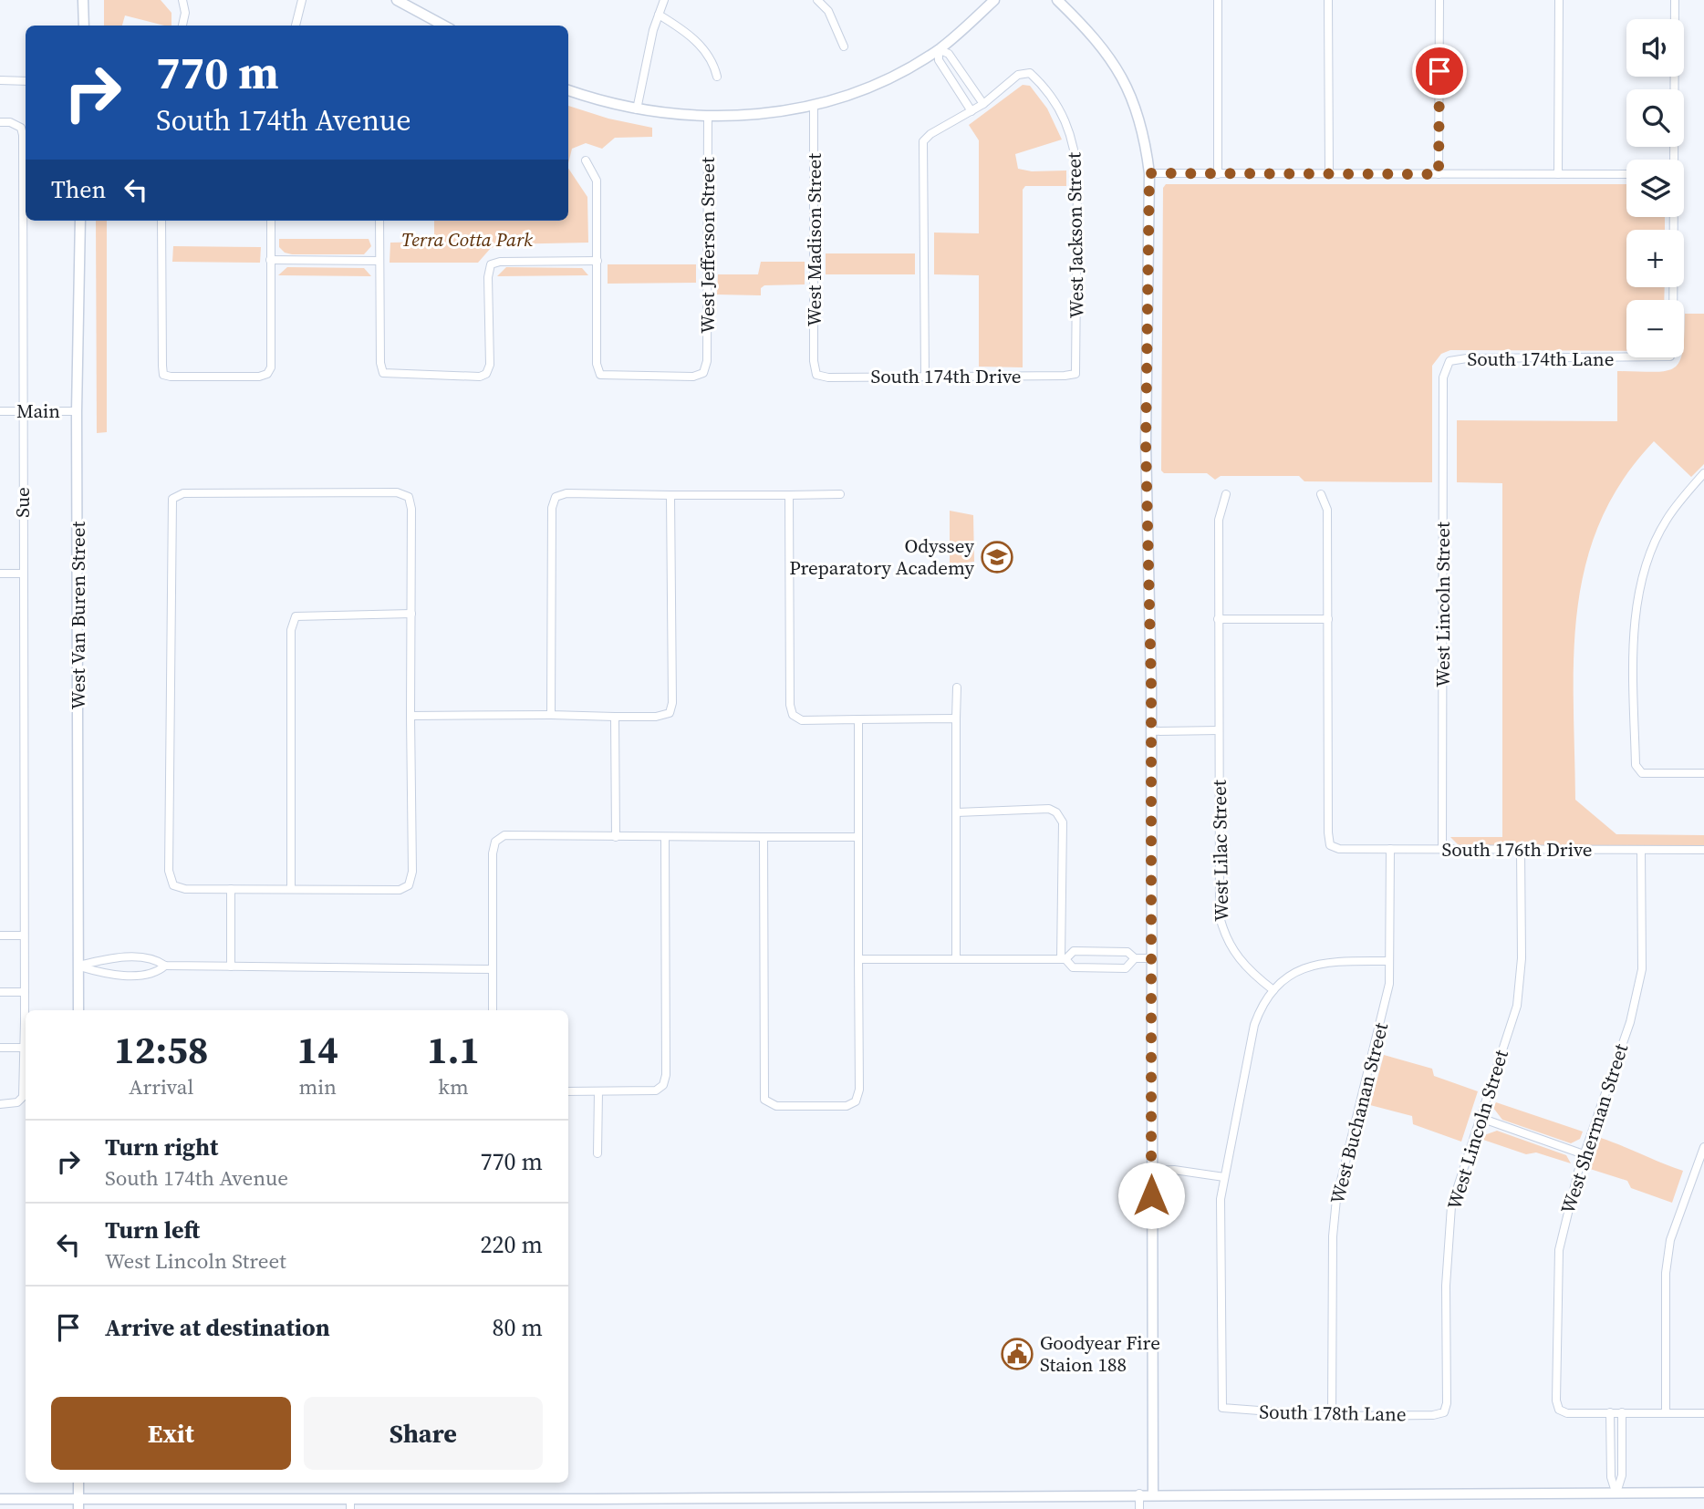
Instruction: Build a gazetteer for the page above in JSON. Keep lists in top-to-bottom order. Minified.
{"streets":{"main road":["West Van Buren Street"],"street":["West Jackson Street","West Madison Street","West Jefferson Street","South 174th Lane","South 174th Drive","Main","Sue","West Lincoln Street","South 176th Drive","West Lilac Street","West Buchanan Street","West Sherman Street","South 178th Lane"]},"crossings":[["West Jackson Street","South 174th Drive"],["West Madison Street","South 174th Drive"],["South 174th Lane","West Lincoln Street"],["Main","Sue"],["Main","West Van Buren Street"],["West Lincoln Street","South 176th Drive"],["West Lincoln Street","South 178th Lane"],["South 176th Drive","West Buchanan Street"],["South 176th Drive","West Sherman Street"],["West Buchanan Street","South 178th Lane"]],"parks":["Terra Cotta Park"],"places":{"school or university":["Odyssey Preparatory Academy"],"public building":["Goodyear Fire Staion 188"]},"page":{"map_buttons":["+","−"],"turn":["770 m","South 174th Avenue"],"then":"Then","eta":["12:58","Arrival","14","min","1.1","km"],"list":[{"name":"Turn right","note":"South 174th Avenue","value":"770 m"},{"name":"Turn left","note":"West Lincoln Street","value":"220 m"},{"name":"Arrive at destination","value":"80 m"}],"buttons":["Exit","Share"]}}
